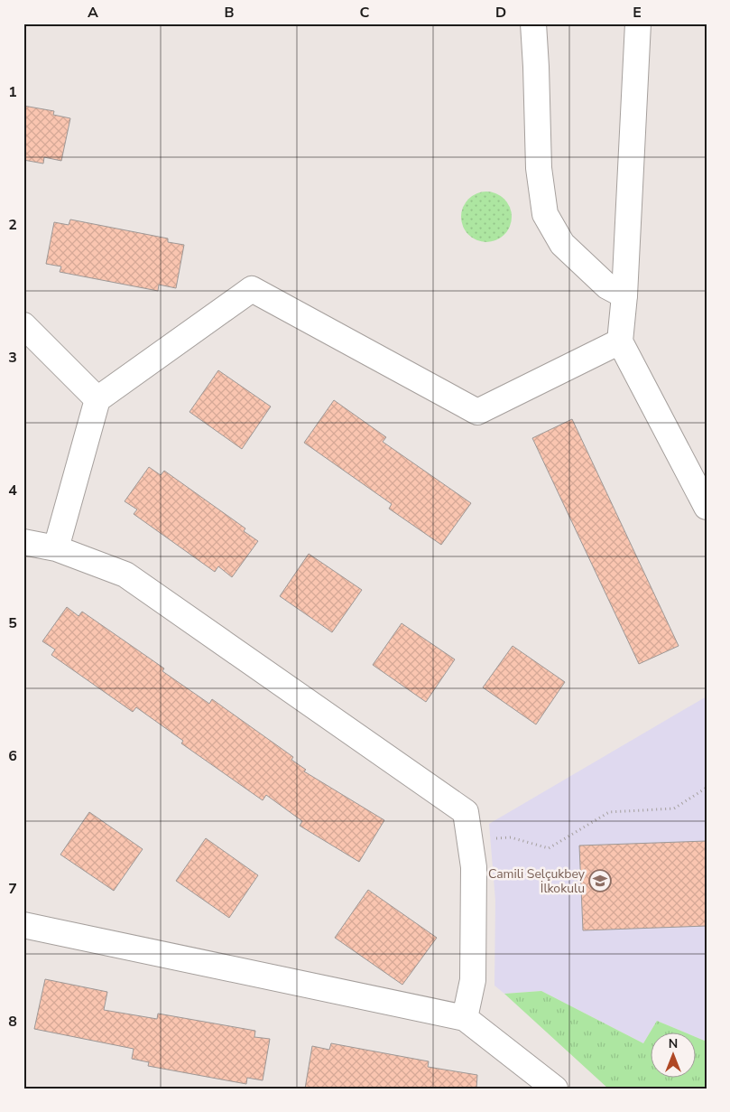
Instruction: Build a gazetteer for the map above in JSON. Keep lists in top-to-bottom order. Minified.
{"places":{"school or university":["Camili Selçukbey İlkokulu"]},"north":"top","grid":{"columns":["A","B","C","D","E"],"rows":["1","2","3","4","5","6","7","8"]}}
